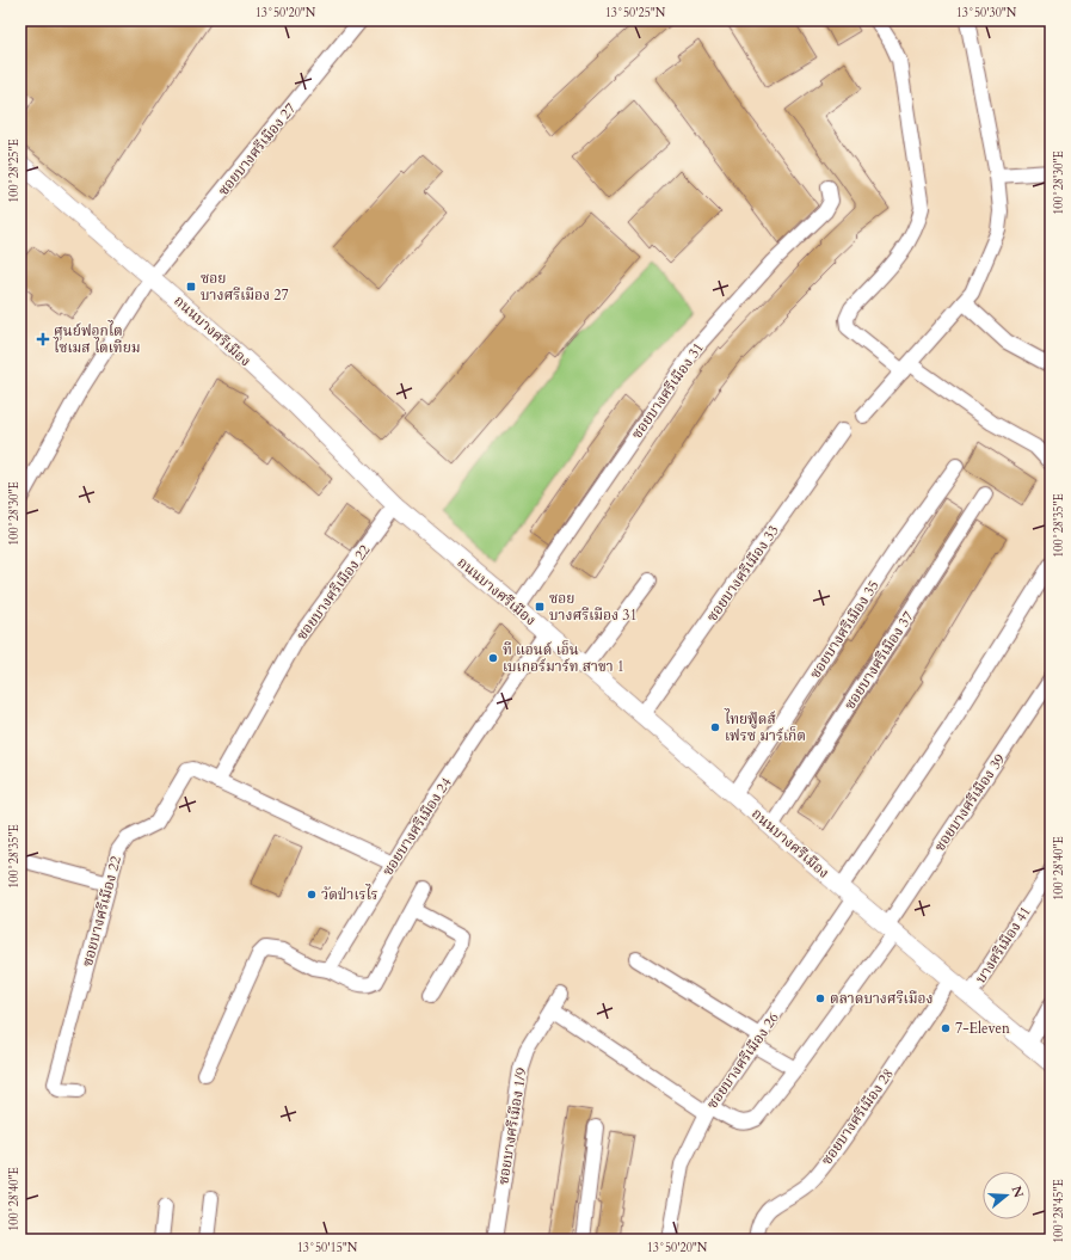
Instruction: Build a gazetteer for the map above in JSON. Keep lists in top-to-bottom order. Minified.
{"streets":{"street":["ซอยบางศรีเมือง 27","ถนนบางศรีเมือง","ซอยบางศรีเมือง 31","ซอยบางศรีเมือง 33","ซอยบางศรีเมือง 22","ซอยบางศรีเมือง 35","ซอยบางศรีเมือง 37","ซอยบางศรีเมือง 39","ซอยบางศรีเมือง 24","บางศรีเมือง 41","ซอยบางศรีเมือง 26","ซอยบางศรีเมือง 28","ซอยบางศรีเมือง 1/9"]},"crossings":[["ซอยบางศรีเมือง 27","ถนนบางศรีเมือง"],["ถนนบางศรีเมือง","ซอยบางศรีเมือง 31"],["ถนนบางศรีเมือง","ซอยบางศรีเมือง 33"],["ถนนบางศรีเมือง","ซอยบางศรีเมือง 22"],["ถนนบางศรีเมือง","ซอยบางศรีเมือง 35"],["ถนนบางศรีเมือง","ซอยบางศรีเมือง 37"],["ถนนบางศรีเมือง","ซอยบางศรีเมือง 39"],["ถนนบางศรีเมือง","ซอยบางศรีเมือง 24"],["ถนนบางศรีเมือง","บางศรีเมือง 41"],["ถนนบางศรีเมือง","ซอยบางศรีเมือง 26"],["ถนนบางศรีเมือง","ซอยบางศรีเมือง 28"],["ซอยบางศรีเมือง 22","ซอยบางศรีเมือง 24"],["ซอยบางศรีเมือง 39","ซอยบางศรีเมือง 26"],["ซอยบางศรีเมือง 39","ซอยบางศรีเมือง 1/9"]],"places":{"transit":["ซอย บางศรีเมือง 27","ซอย บางศรีเมือง 31"],"health":["ศูนย์ฟอกไต ไซเมส ไตเทียม"],"other":["ที แอนด์ เอ็น เบเกอร์มาร์ท สาขา 1","ไทยฟู้ดส์ เฟรซ มาร์เก็ต","วัดป่าเรไร","ตลาดบางศรีเมือง","7-Eleven"]},"north":"right","coordinates":["13°50'20\"N","13°50'25\"N","13°50'30\"N","100°28'25\"E","100°28'30\"E","100°28'35\"E","100°28'40\"E","100°28'45\"E","13°50'15\"N"]}
